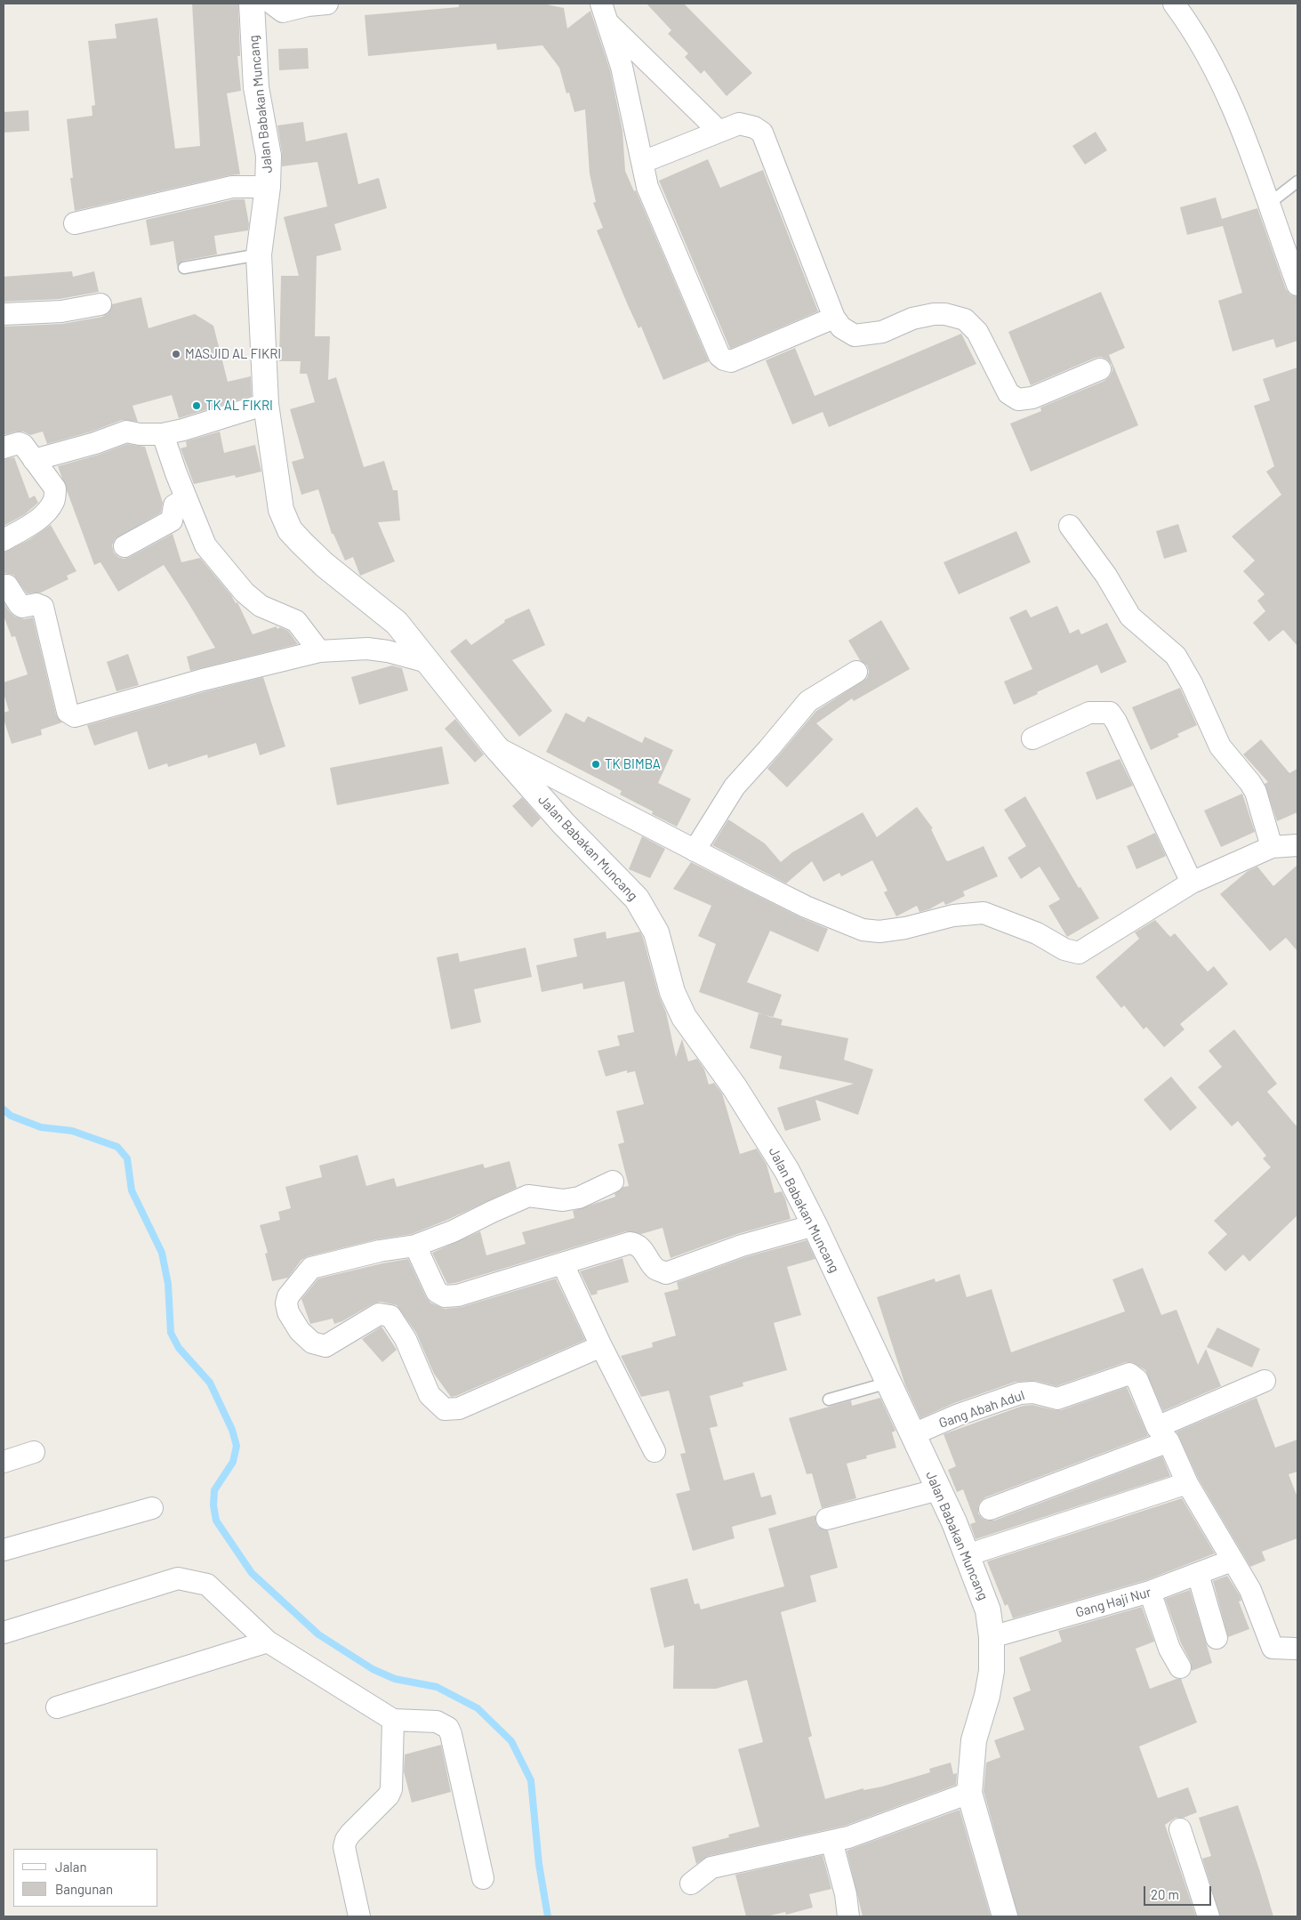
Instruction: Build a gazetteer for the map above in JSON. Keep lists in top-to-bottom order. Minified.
{"streets":{"street":["Jalan Babakan Muncang","Gang Abah Adul","Gang Haji Nur"]},"crossings":[["Jalan Babakan Muncang","Gang Abah Adul"],["Jalan Babakan Muncang","Gang Haji Nur"]],"places":["MASJID AL FIKRI","TK AL FIKRI","TK BIMBA"],"legend":["Jalan","Bangunan"],"scale_bar":"20 m"}
